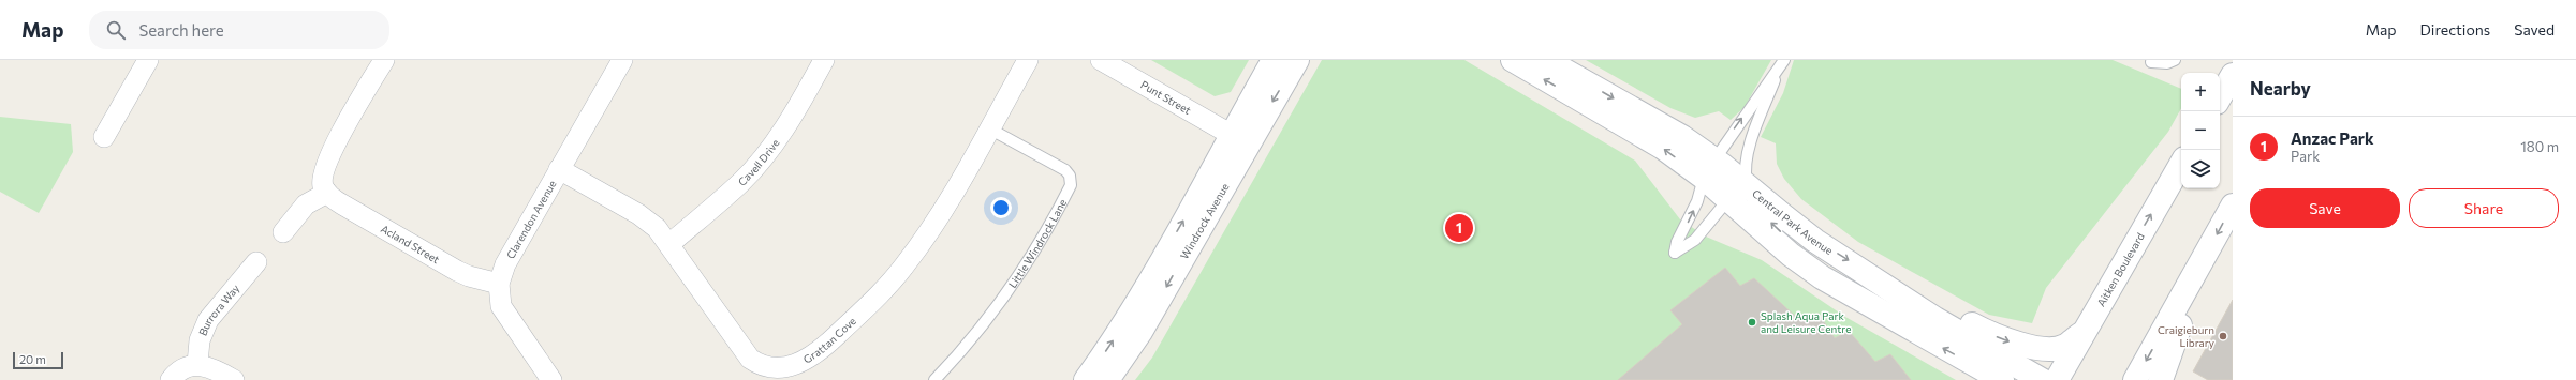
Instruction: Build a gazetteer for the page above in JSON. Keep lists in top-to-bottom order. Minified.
{"streets":{"street":["Punt Street","Cavell Drive","Clarendon Avenue","Windrock Avenue","Central Park Avenue","Acland Street","Aitken Boulevard","Burrora Way","Grattan Cove"],"lane":["Little Windrock Lane"]},"crossings":[["Punt Street","Windrock Avenue"],["Cavell Drive","Grattan Cove"],["Clarendon Avenue","Acland Street"],["Clarendon Avenue","Grattan Cove"],["Little Windrock Lane","Grattan Cove"]],"places":["Splash Aqua Park and Leisure Centre","Craigieburn Library"],"scale_bar":"20 m","page":{"header":"Map","search":"Search here","nav":["Map","Directions","Saved"],"heading":"Nearby","map_buttons":["+","−"],"list":[{"mark":"1","name":"Anzac Park","note":"Park","value":"180 m"}],"buttons":["Save","Share"],"pins":"1","scale":"20 m"}}
